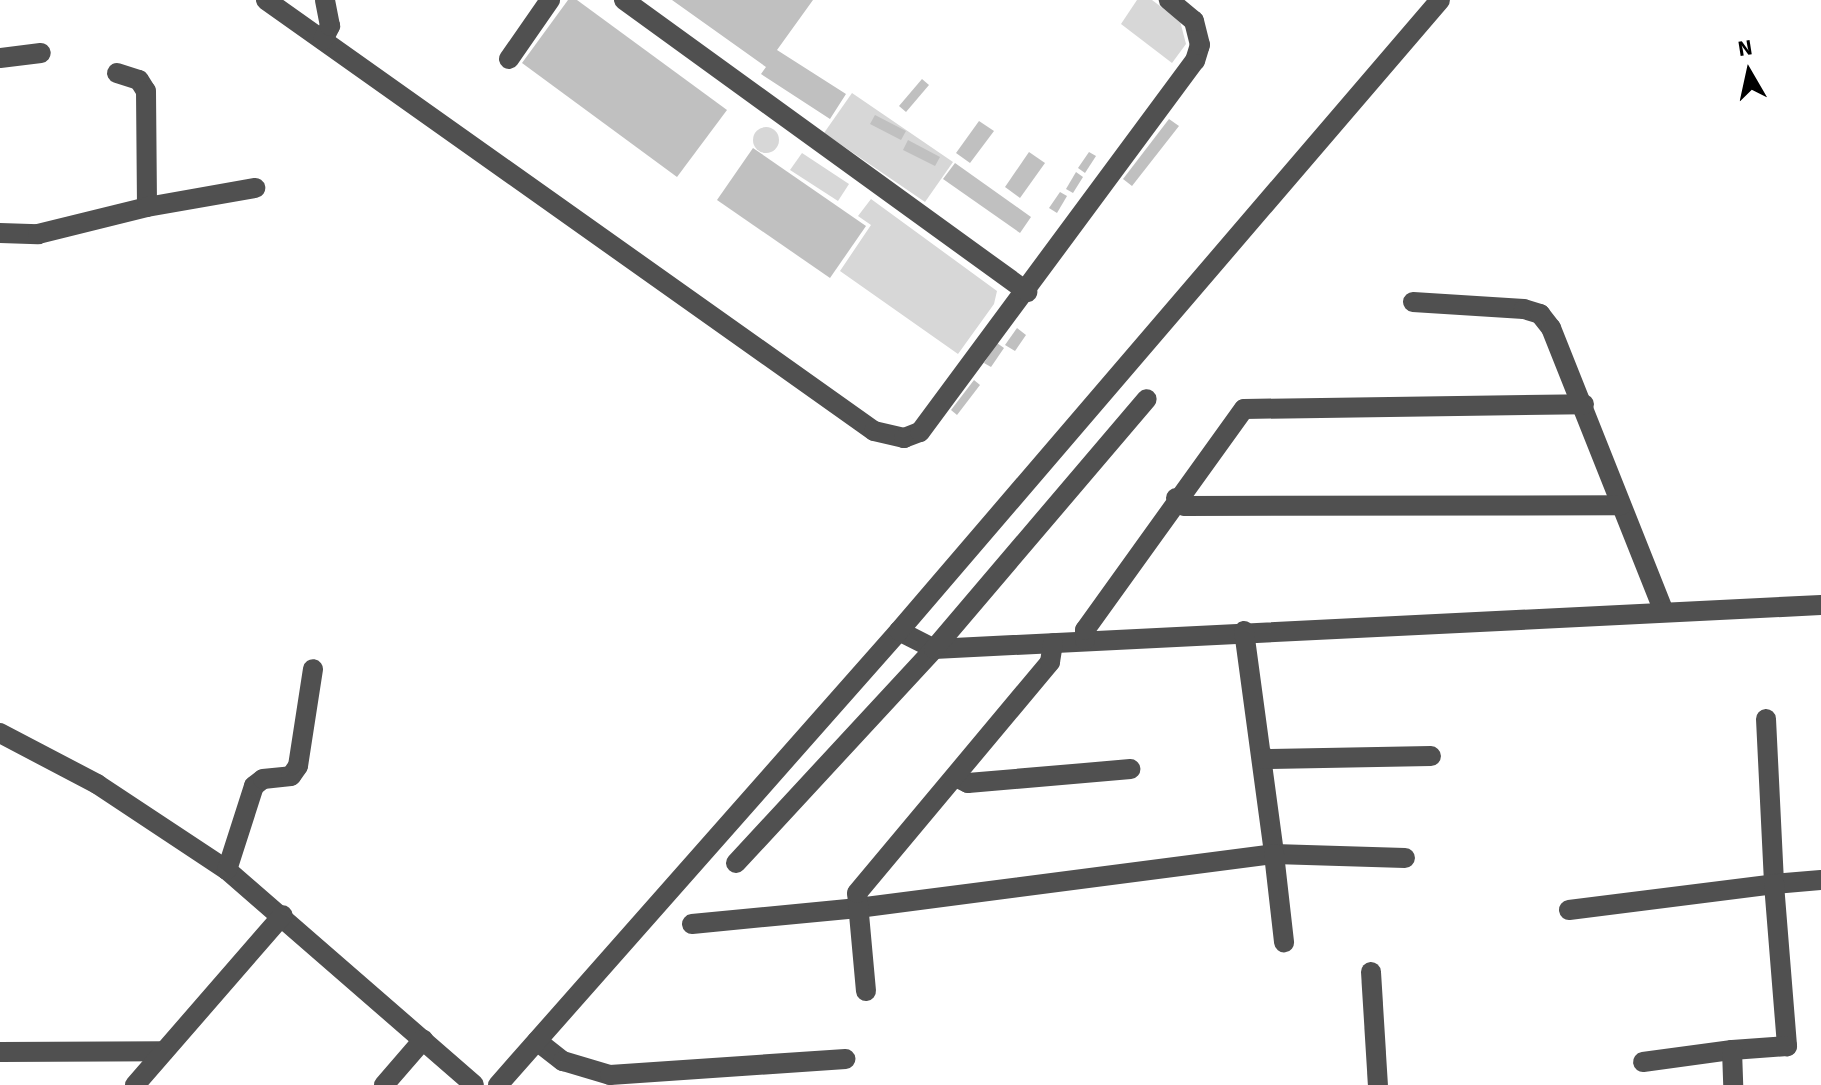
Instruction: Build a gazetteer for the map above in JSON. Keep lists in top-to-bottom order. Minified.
{"north":"top"}
